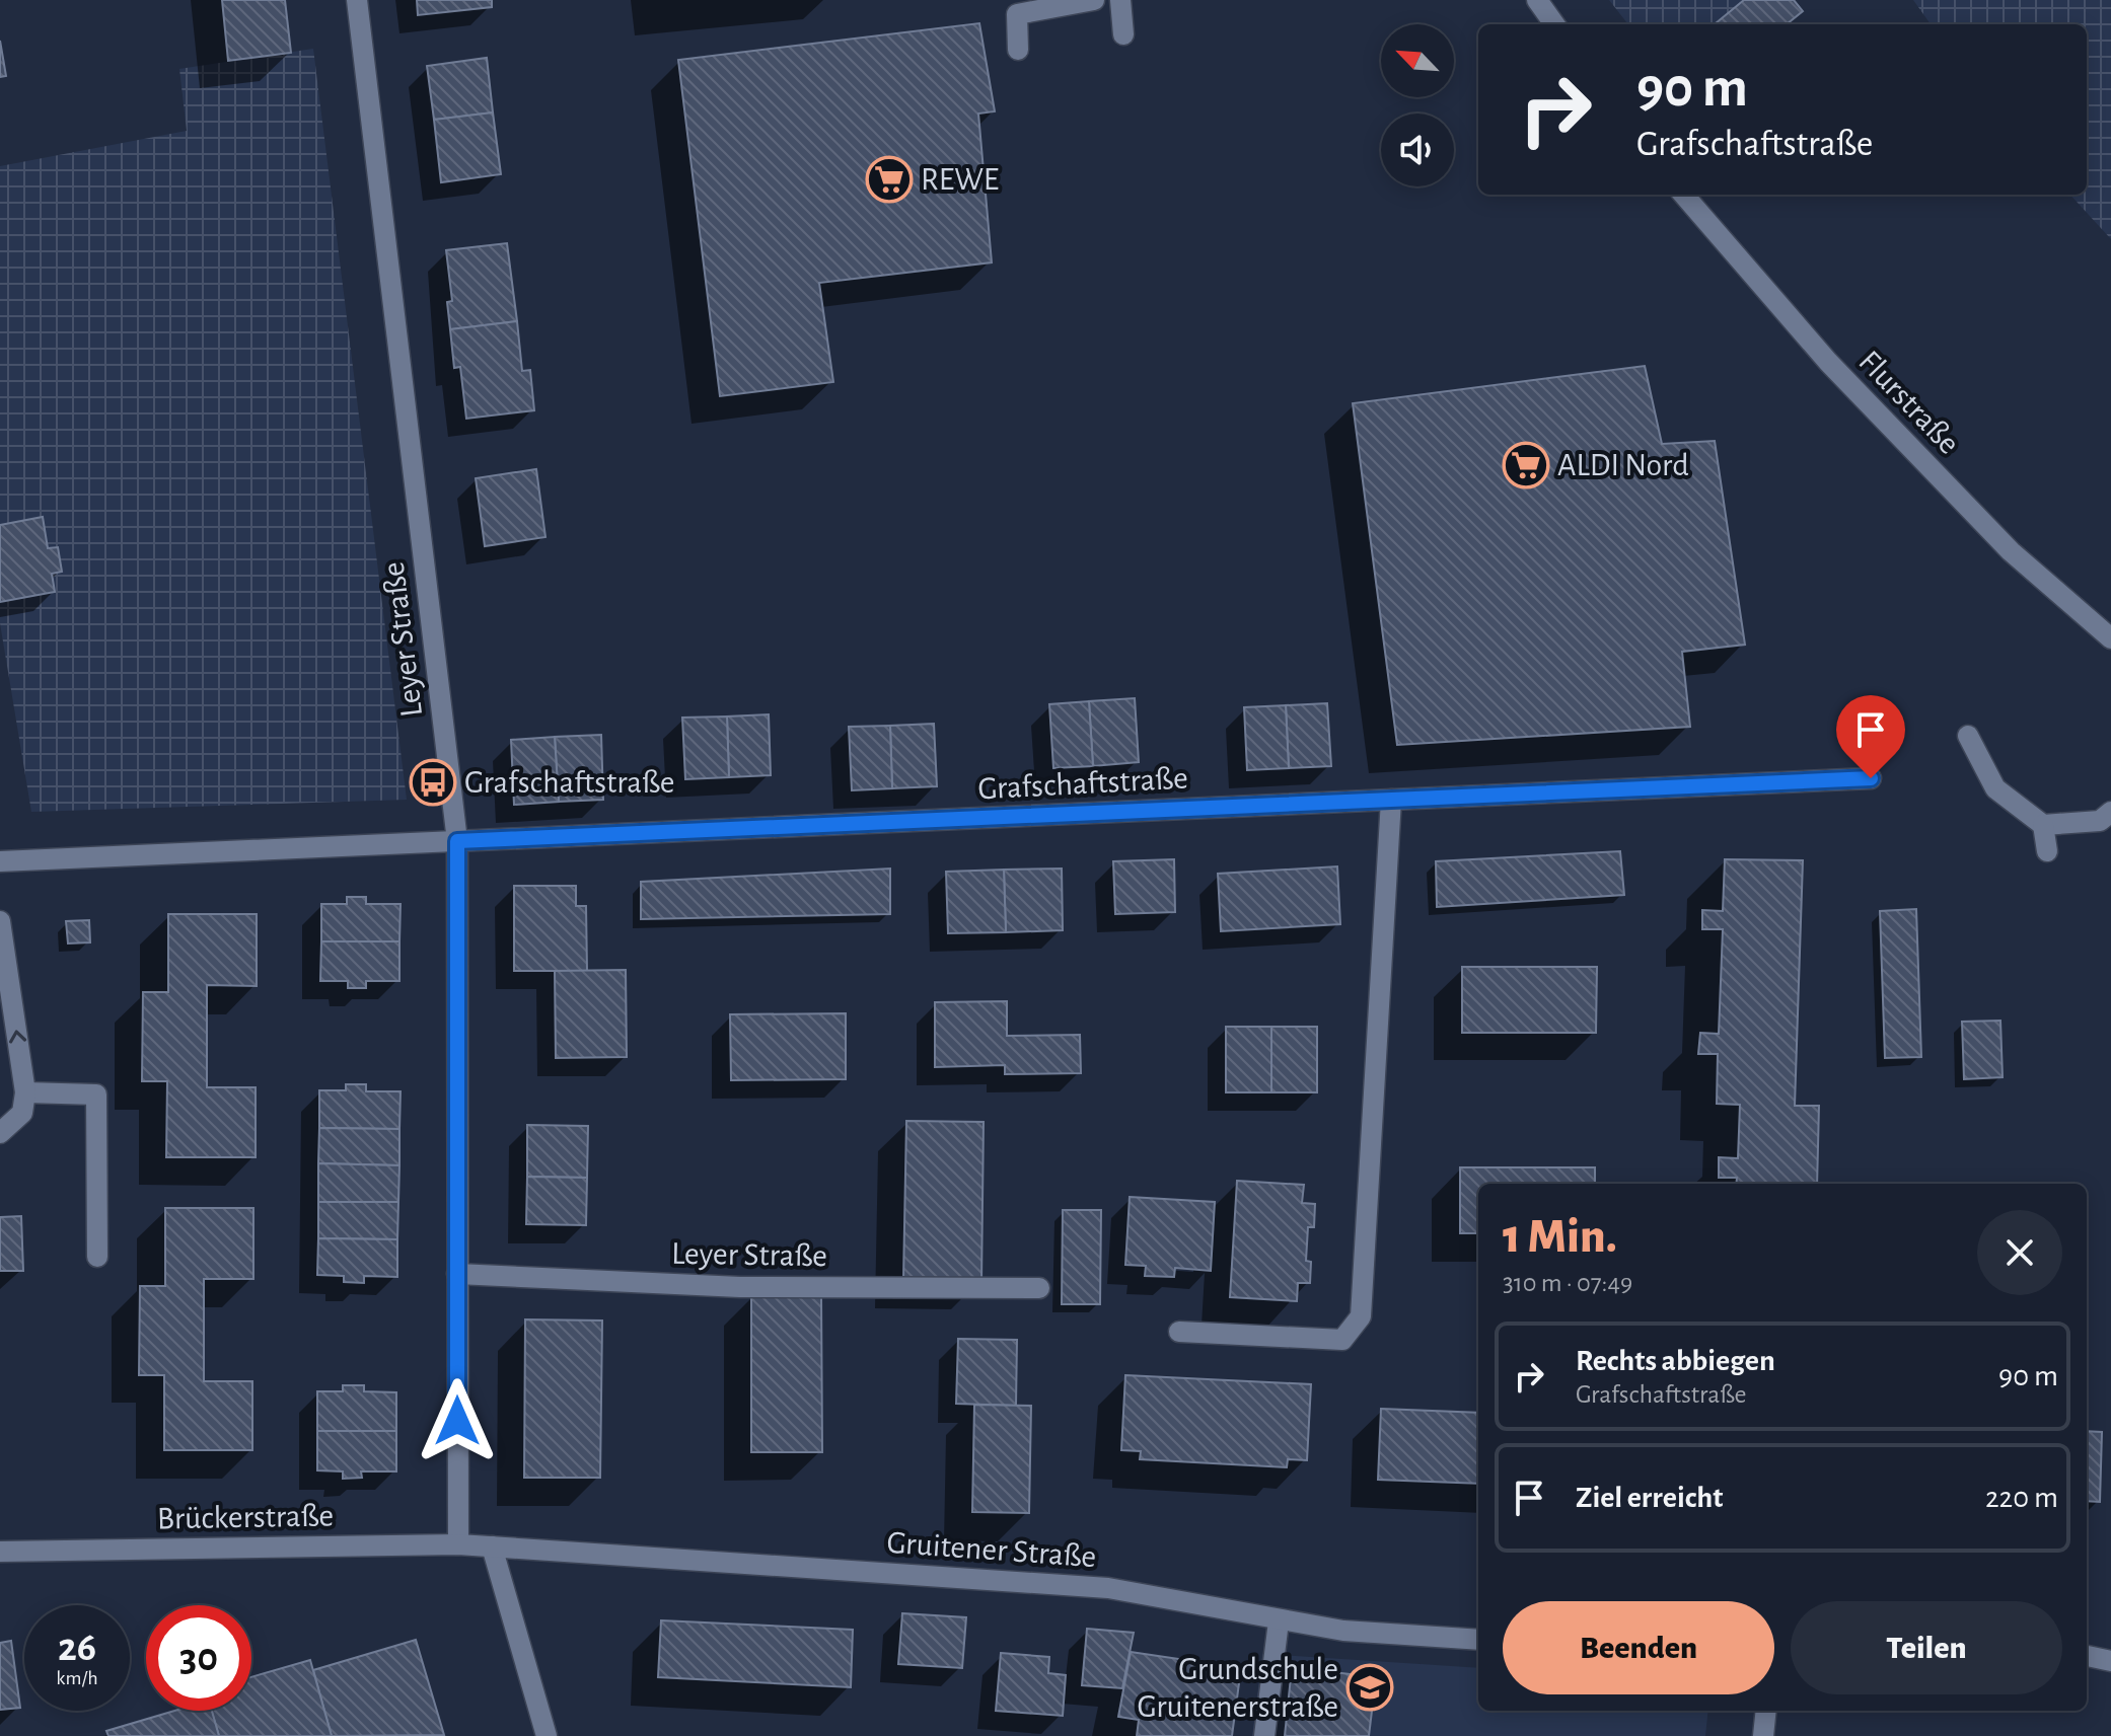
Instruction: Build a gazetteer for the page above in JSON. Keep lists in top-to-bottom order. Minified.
{"streets":{"street":["Flurstraße","Leyer Straße","Grafschaftstraße","Brückerstraße","Gruitener Straße"]},"crossings":[["Leyer Straße","Grafschaftstraße"],["Leyer Straße","Brückerstraße"],["Brückerstraße","Gruitener Straße"]],"places":{"supermarket":["REWE","ALDI Nord"],"bus stop":["Grafschaftstraße"],"school or university":["Grundschule Gruitenerstraße"]},"north":"top left","page":{"turn":["90 m","Grafschaftstraße"],"heading":["1 Min.","310 m · 07:49"],"list":[{"name":"Rechts abbiegen","note":"Grafschaftstraße","value":"90 m"},{"name":"Ziel erreicht","value":"220 m"}],"buttons":["Beenden","Teilen"],"speed":"26 km/h","limit":"30"}}
